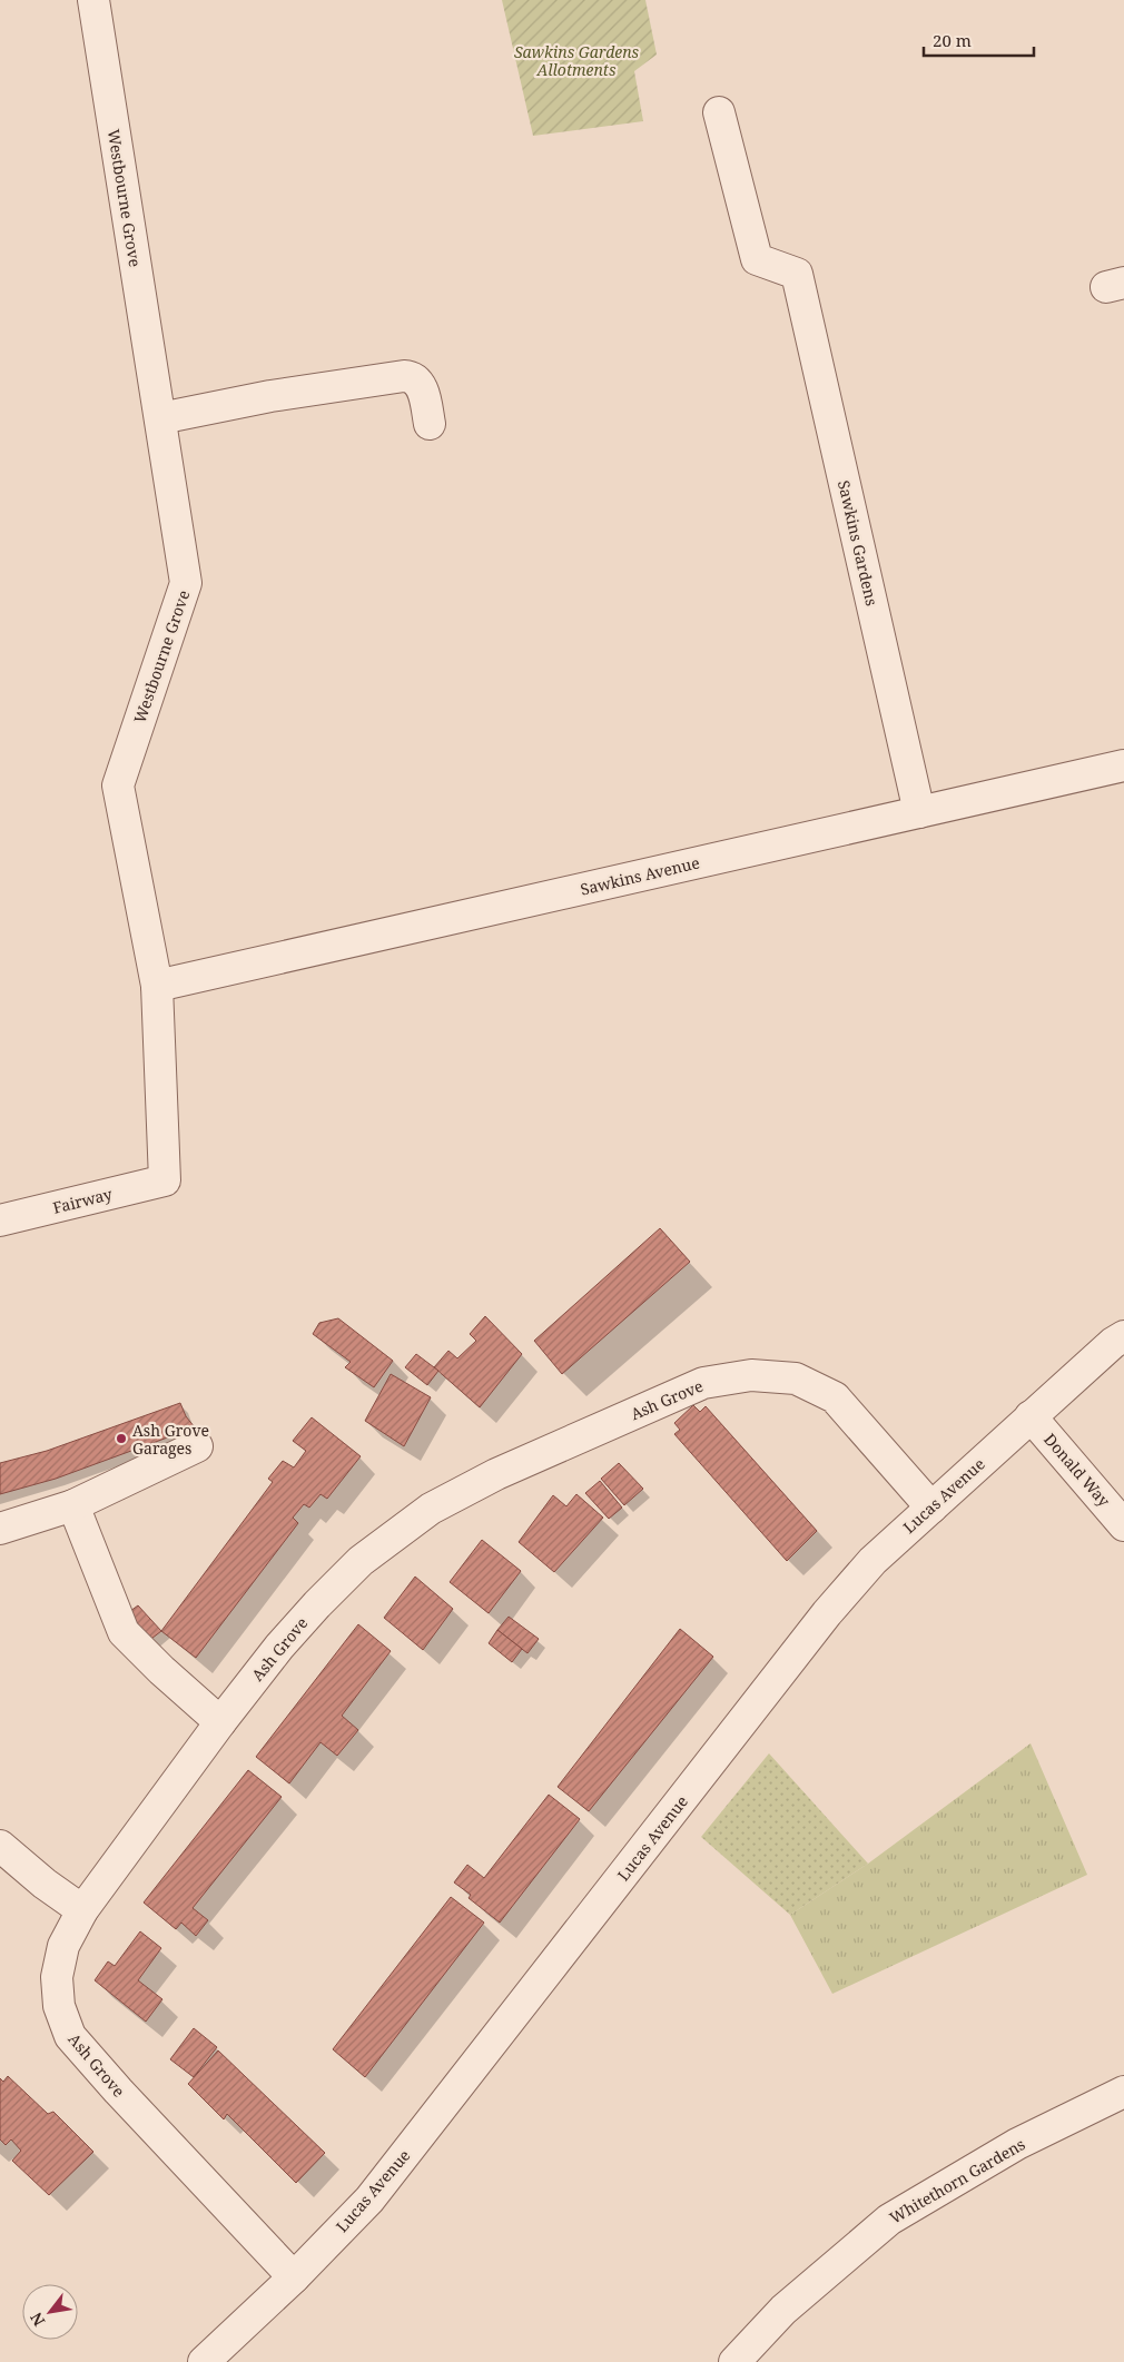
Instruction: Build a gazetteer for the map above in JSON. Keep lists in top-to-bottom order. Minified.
{"streets":{"street":["Westbourne Grove","Sawkins Gardens","Sawkins Avenue","Fairway","Ash Grove","Donald Way","Lucas Avenue","Whitethorn Gardens"]},"crossings":[["Westbourne Grove","Sawkins Avenue"],["Westbourne Grove","Fairway"],["Sawkins Gardens","Sawkins Avenue"],["Ash Grove","Lucas Avenue"],["Donald Way","Lucas Avenue"]],"parks":["Sawkins Gardens Allotments"],"places":["Ash Grove Garages"],"scale_bar":"20 m","north":"bottom left"}
